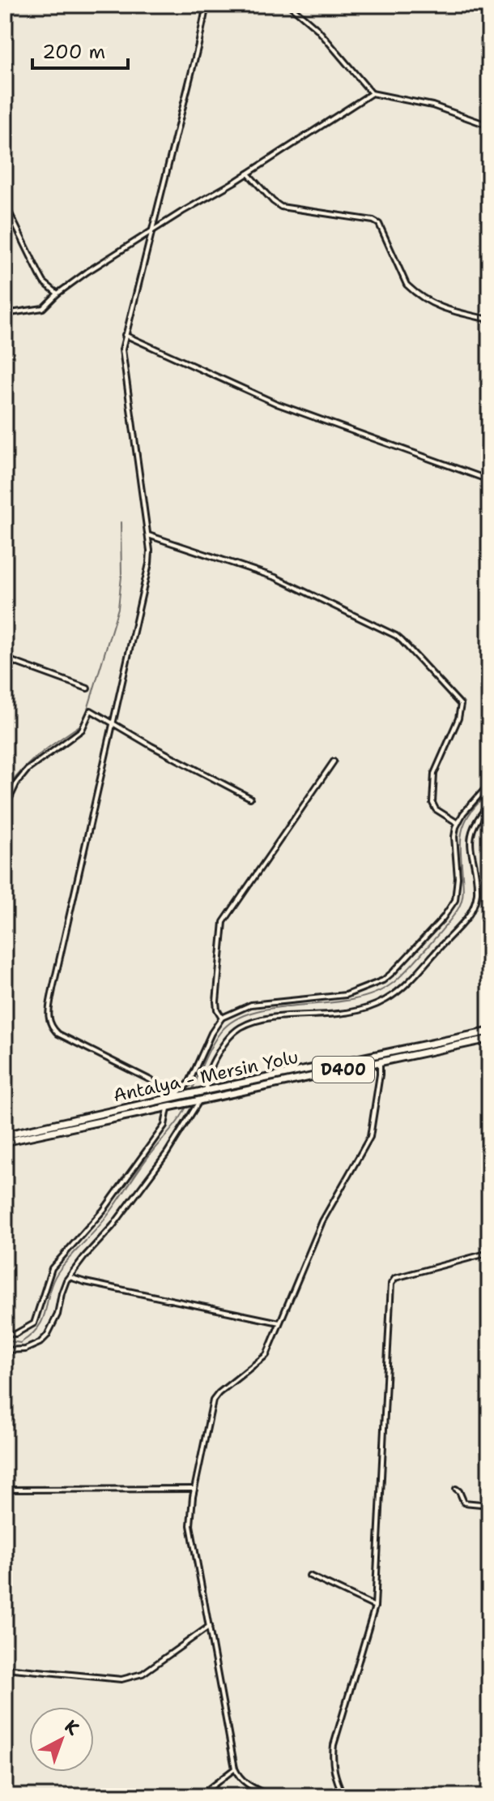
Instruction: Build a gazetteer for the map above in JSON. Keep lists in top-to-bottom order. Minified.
{"streets":{"highway":["D400","Antalya - Mersin Yolu"]},"scale_bar":"200 m","north":"top right"}
